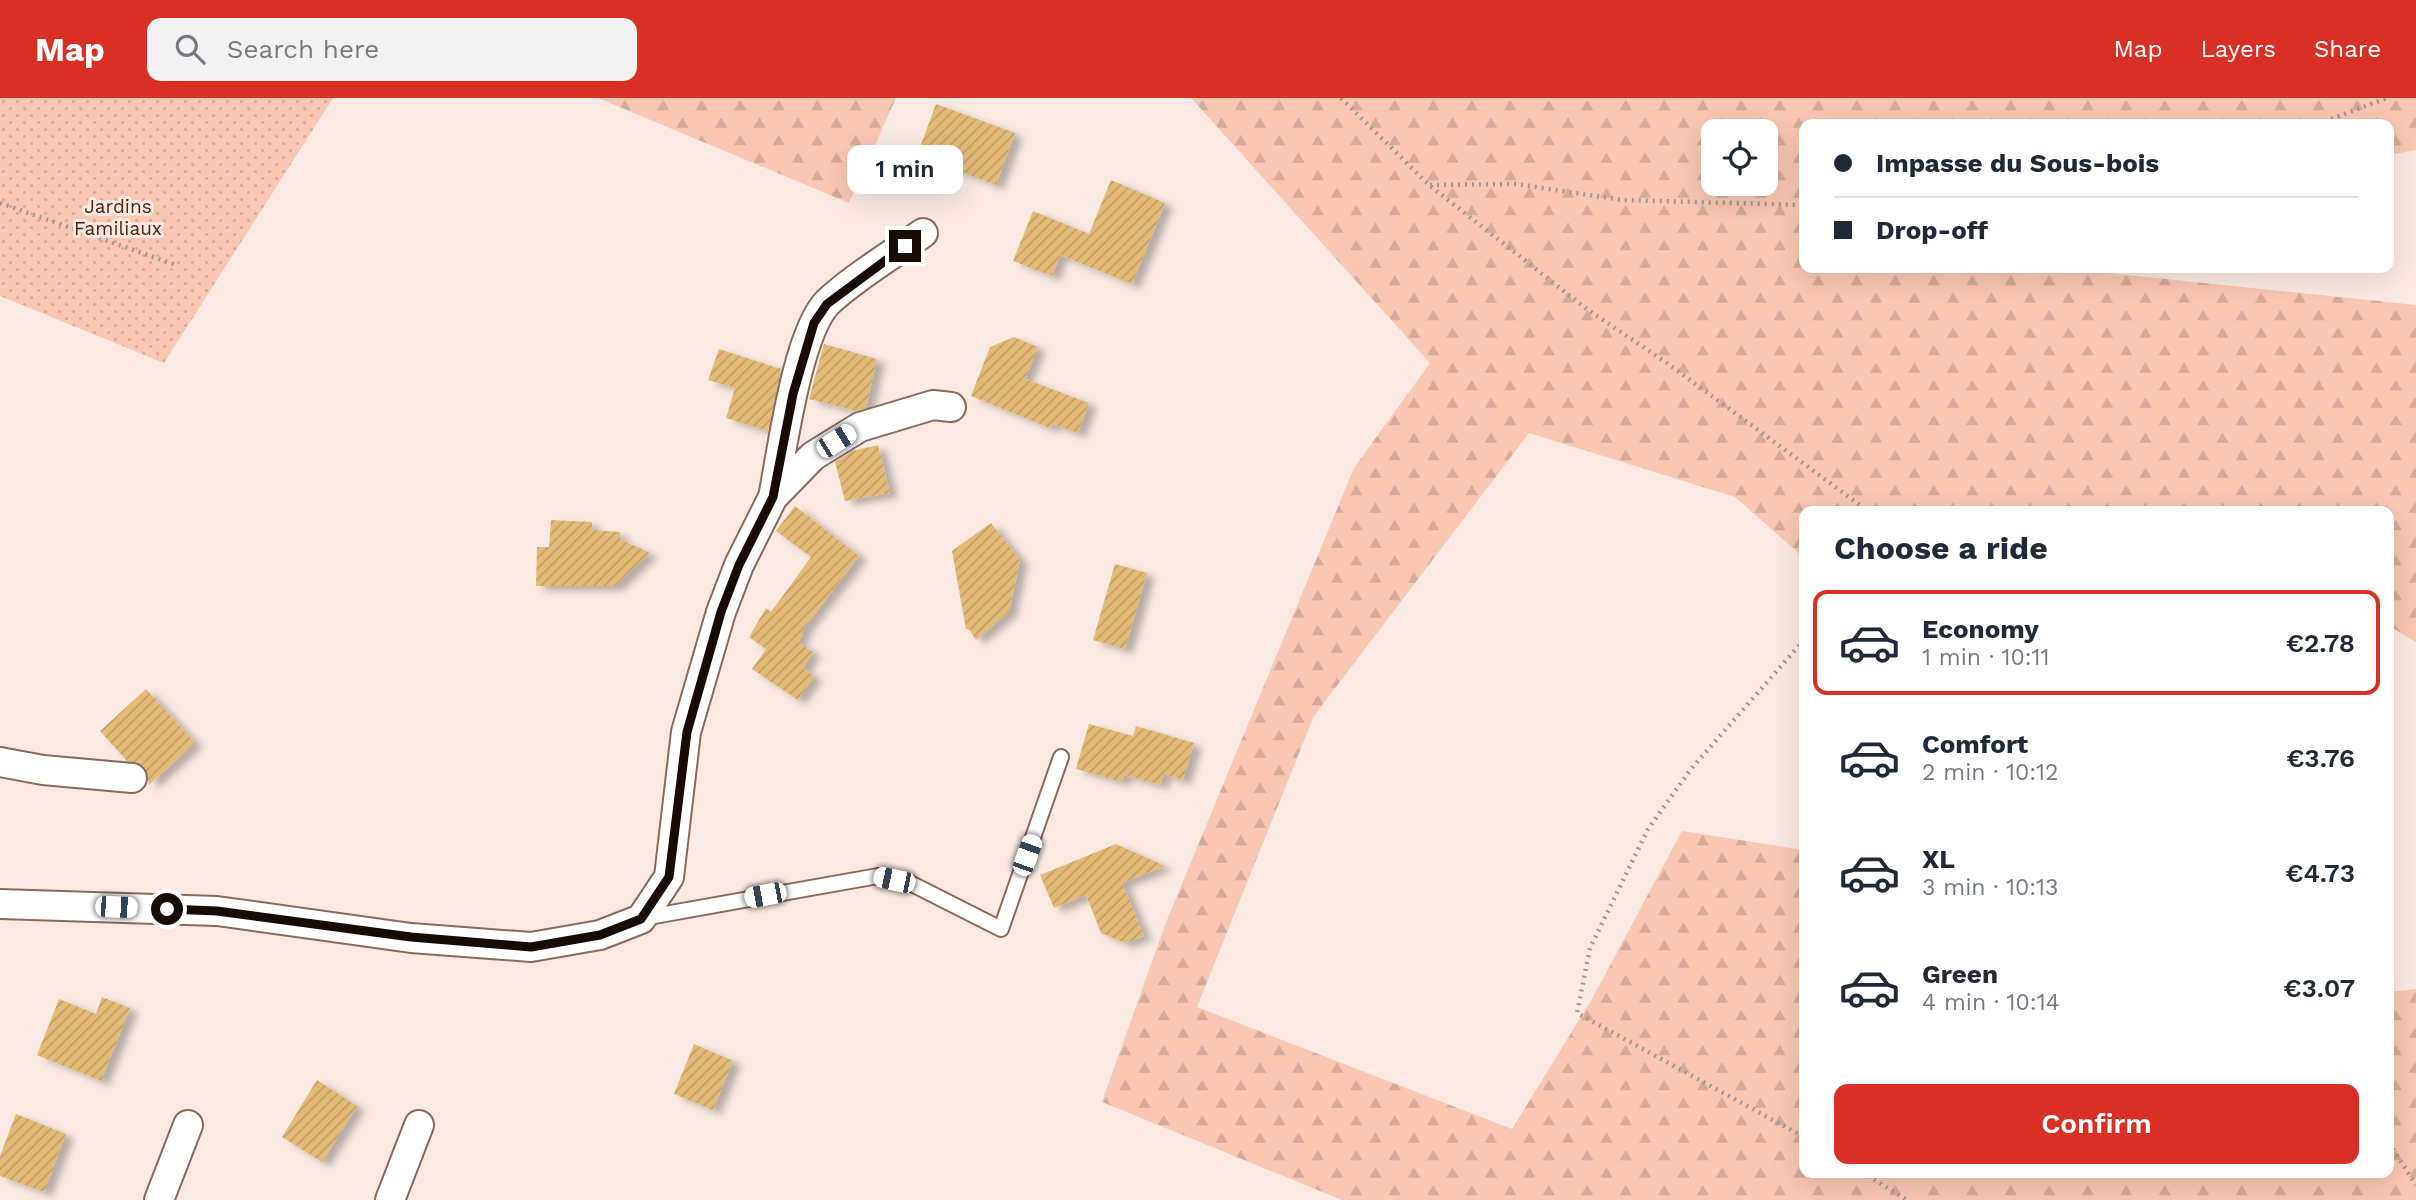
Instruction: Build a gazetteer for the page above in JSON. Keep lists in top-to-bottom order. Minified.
{"parks":["Jardins Familiaux"],"page":{"header":"Map","search":"Search here","nav":["Map","Layers","Share"],"banner":["Impasse du Sous-bois","Drop-off"],"bubble":"1 min","heading":"Choose a ride","list":[{"name":"Economy","note":"1 min · 10:11","value":"€2.78"},{"name":"Comfort","note":"2 min · 10:12","value":"€3.76"},{"name":"XL","note":"3 min · 10:13","value":"€4.73"},{"name":"Green","note":"4 min · 10:14","value":"€3.07"}],"buttons":"Confirm"}}
